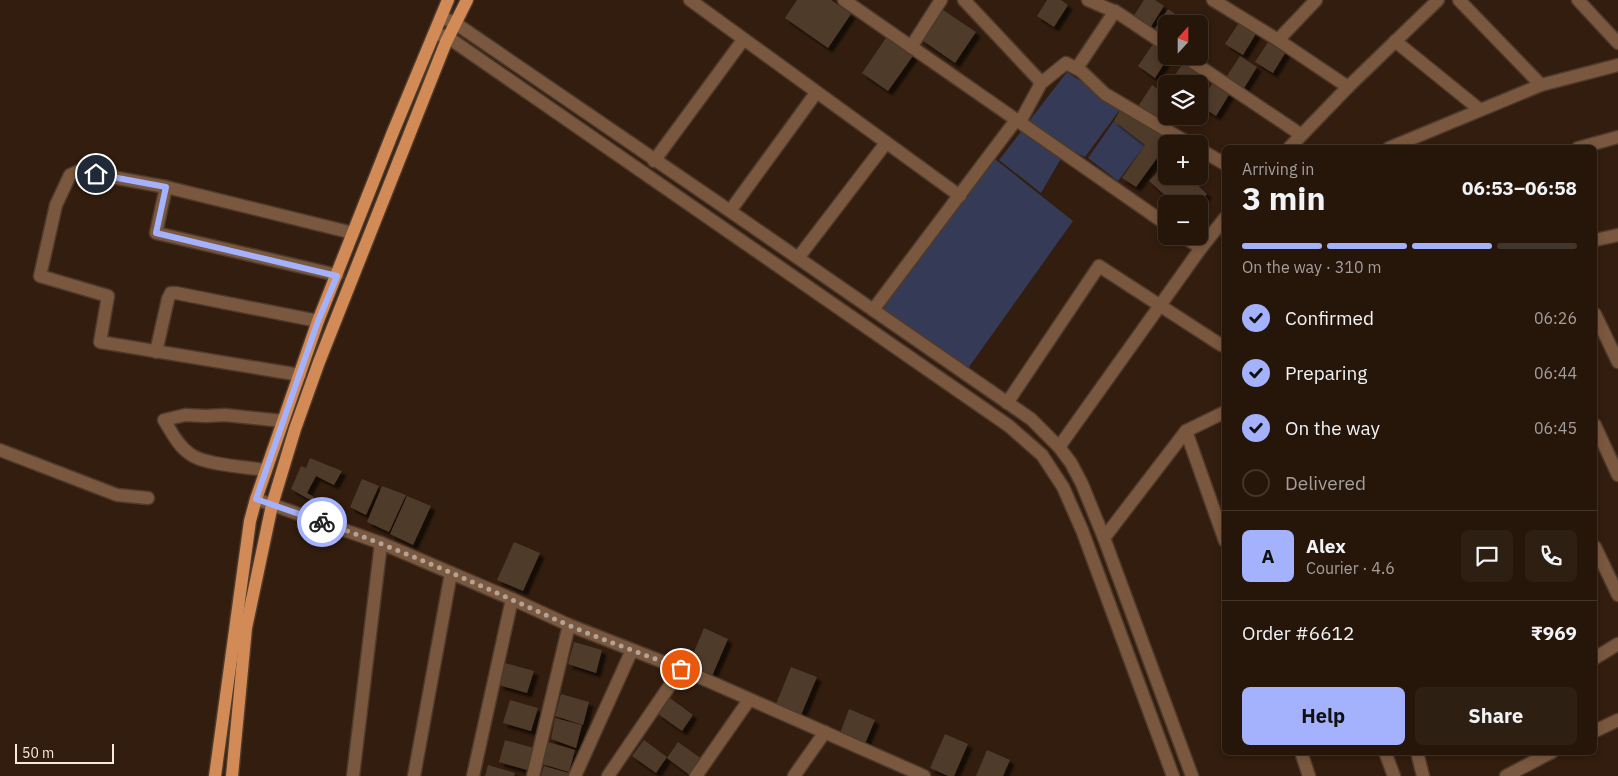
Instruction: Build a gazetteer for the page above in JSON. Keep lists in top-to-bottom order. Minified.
{"scale_bar":"50 m","north":"top","page":{"map_buttons":["+","−"],"heading":["3 min","Arriving in","06:53–06:58"],"panel":["Alex","Courier · 4.6","Order #6612","₹969"],"bar":"On the way · 310 m","list":[["Confirmed","06:26"],["Preparing","06:44"],["On the way","06:45"],"Delivered"],"round":"A","buttons":["Help","Share"],"scale":"50 m"}}
